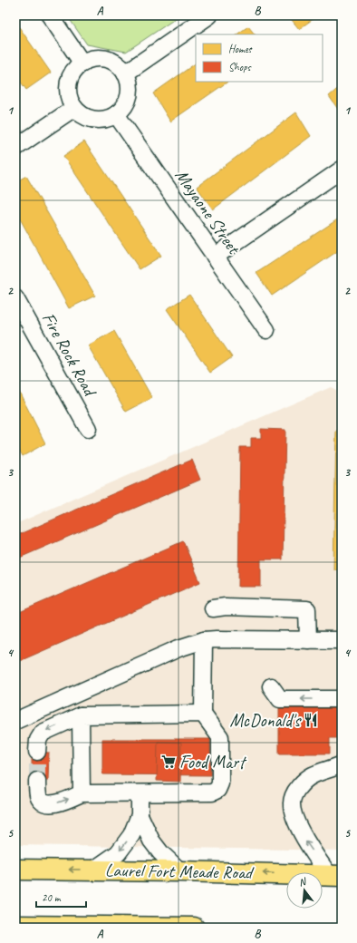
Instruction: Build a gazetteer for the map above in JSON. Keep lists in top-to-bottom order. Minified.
{"streets":{"main road":["Laurel Fort Meade Road"],"street":["Mayaone Street","Fire Rock Road"]},"places":{"restaurant":["McDonald's"],"supermarket":["Food Mart"]},"legend":["Homes","Shops"],"scale_bar":"20 m","north":"top","grid":{"columns":["A","B"],"rows":["1","2","3","4","5"]}}
